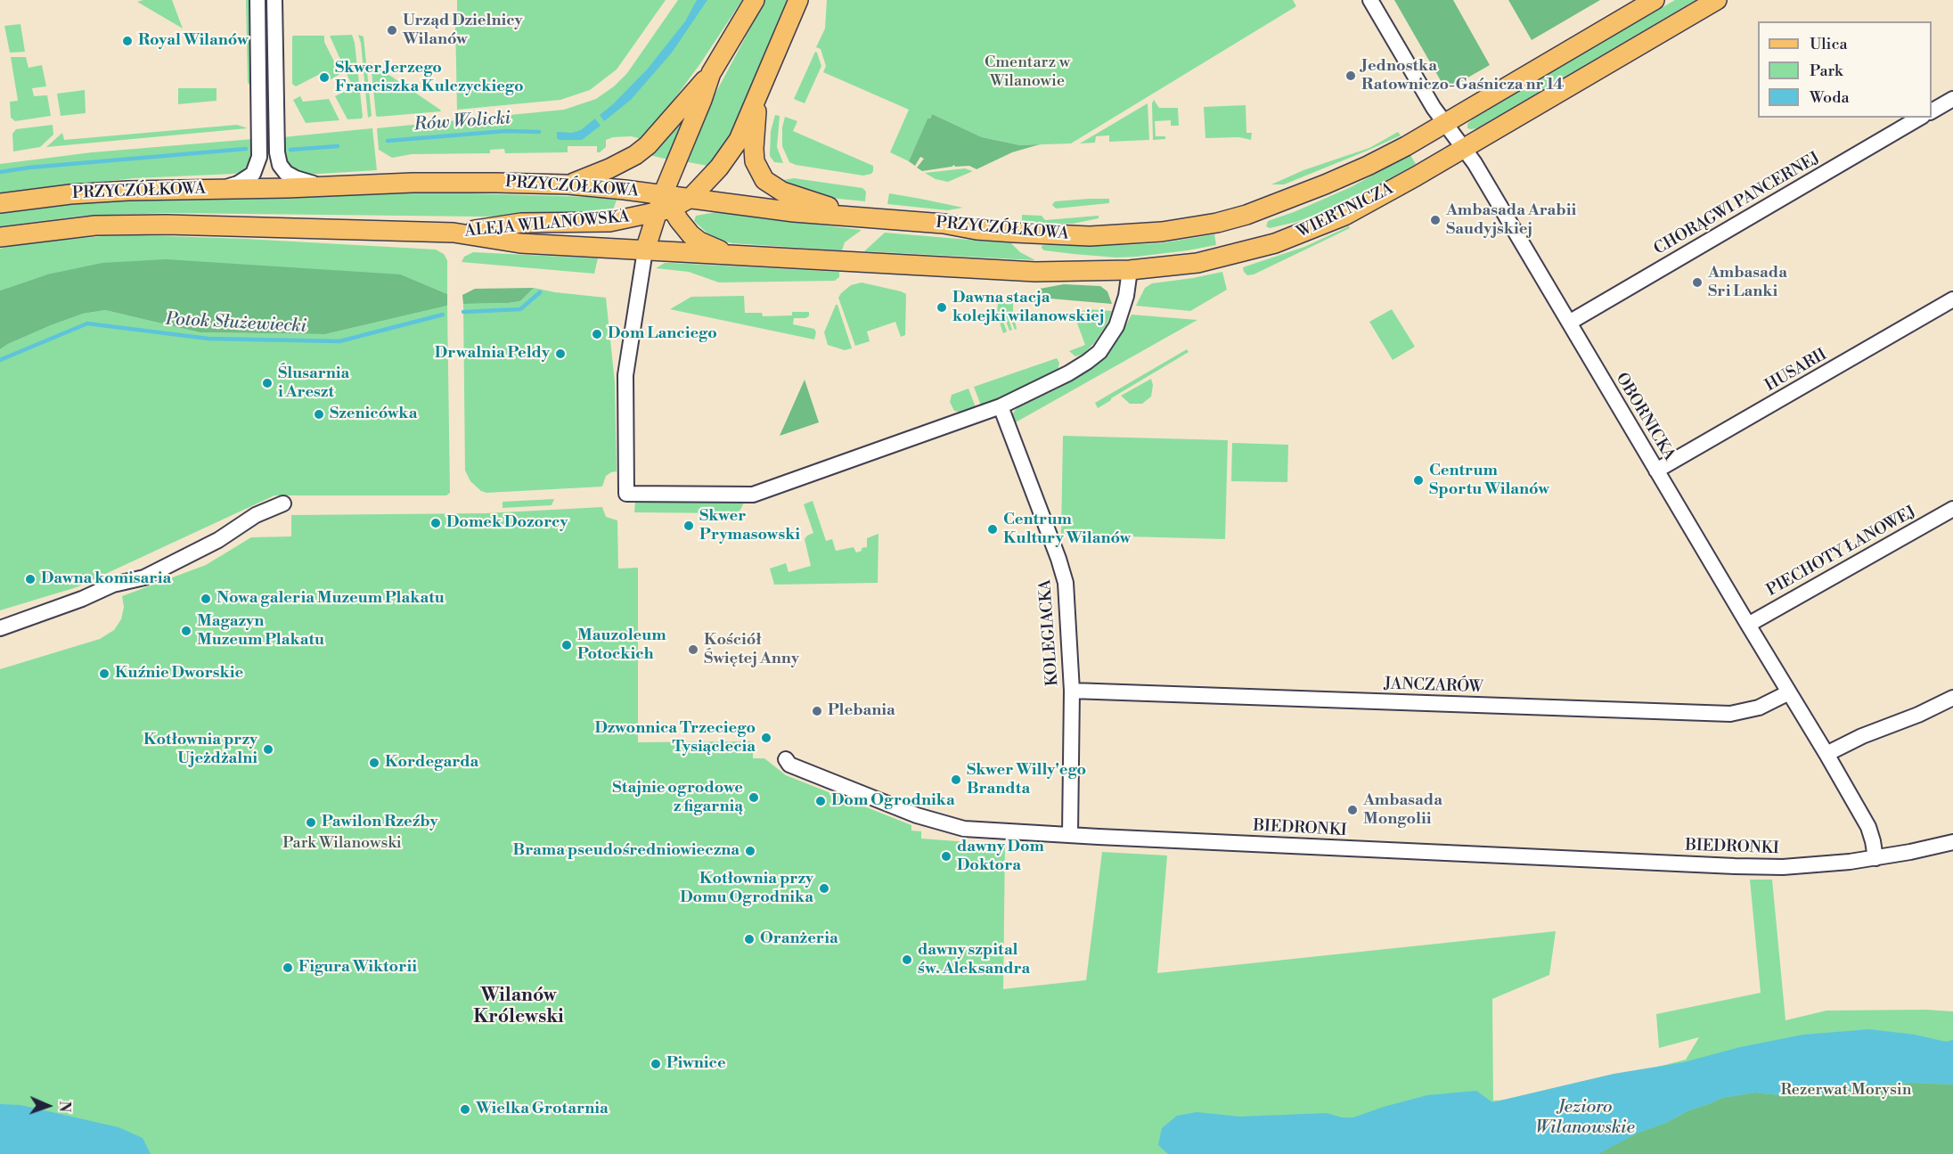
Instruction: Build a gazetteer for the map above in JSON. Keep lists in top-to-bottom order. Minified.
{"streets":{"main road":["PRZYCZÓŁKOWA","WIERTNICZA","ALEJA WILANOWSKA"],"street":["CHORĄGWI PANCERNEJ","HUSARII","OBORNICKA","PIECHOTY ŁANOWEJ","KOLEGIACKA","JANCZARÓW","BIEDRONKI"]},"crossings":[["PRZYCZÓŁKOWA","WIERTNICZA"],["PRZYCZÓŁKOWA","ALEJA WILANOWSKA"],["CHORĄGWI PANCERNEJ","OBORNICKA"],["WIERTNICZA","OBORNICKA"],["HUSARII","OBORNICKA"],["OBORNICKA","PIECHOTY ŁANOWEJ"],["OBORNICKA","JANCZARÓW"],["OBORNICKA","BIEDRONKI"],["KOLEGIACKA","JANCZARÓW"],["KOLEGIACKA","BIEDRONKI"]],"districts":["Wilanów Królewski"],"water":["Rów Wolicki","Potok Służewiecki","Jezioro Wilanowskie"],"parks":["Cmentarz w Wilanowie","Park Wilanowski","Rezerwat Morysin"],"places":["Urząd Dzielnicy Wilanów","Royal Wilanów","Jednostka Ratowniczo-Gaśnicza nr 14","Skwer Jerzego Franciszka Kulczyckiego","Ambasada Arabii Saudyjskiej","Ambasada Sri Lanki","Dawna stacja kolejki wilanowskiej","Dom Lanciego","Drwalnia Peldy","Ślusarnia i Areszt","Szenicówka","Centrum Sportu Wilanów","Domek Dozorcy","Skwer Prymasowski","Centrum Kultury Wilanów","Dawna komisaria","Nowa galeria Muzeum Plakatu","Magazyn Muzeum Plakatu","Mauzoleum Potockich","Kościół Świętej Anny","Kuźnie Dworskie","Plebania","Dzwonnica Trzeciego Tysiąclecia","Kotłownia przy Ujeżdżalni","Kordegarda","Skwer Willy'ego Brandta","Stajnie ogrodowe z figarnią","Dom Ogrodnika","Ambasada Mongolii","Pawilon Rzeźby","Brama pseudośredniowieczna","dawny Dom Doktora","Kotłownia przy Domu Ogrodnika","Oranżeria","dawny szpital św. Aleksandra","Figura Wiktorii","Piwnice","Wielka Grotarnia"],"legend":["Ulica","Park","Woda"],"north":"right"}
